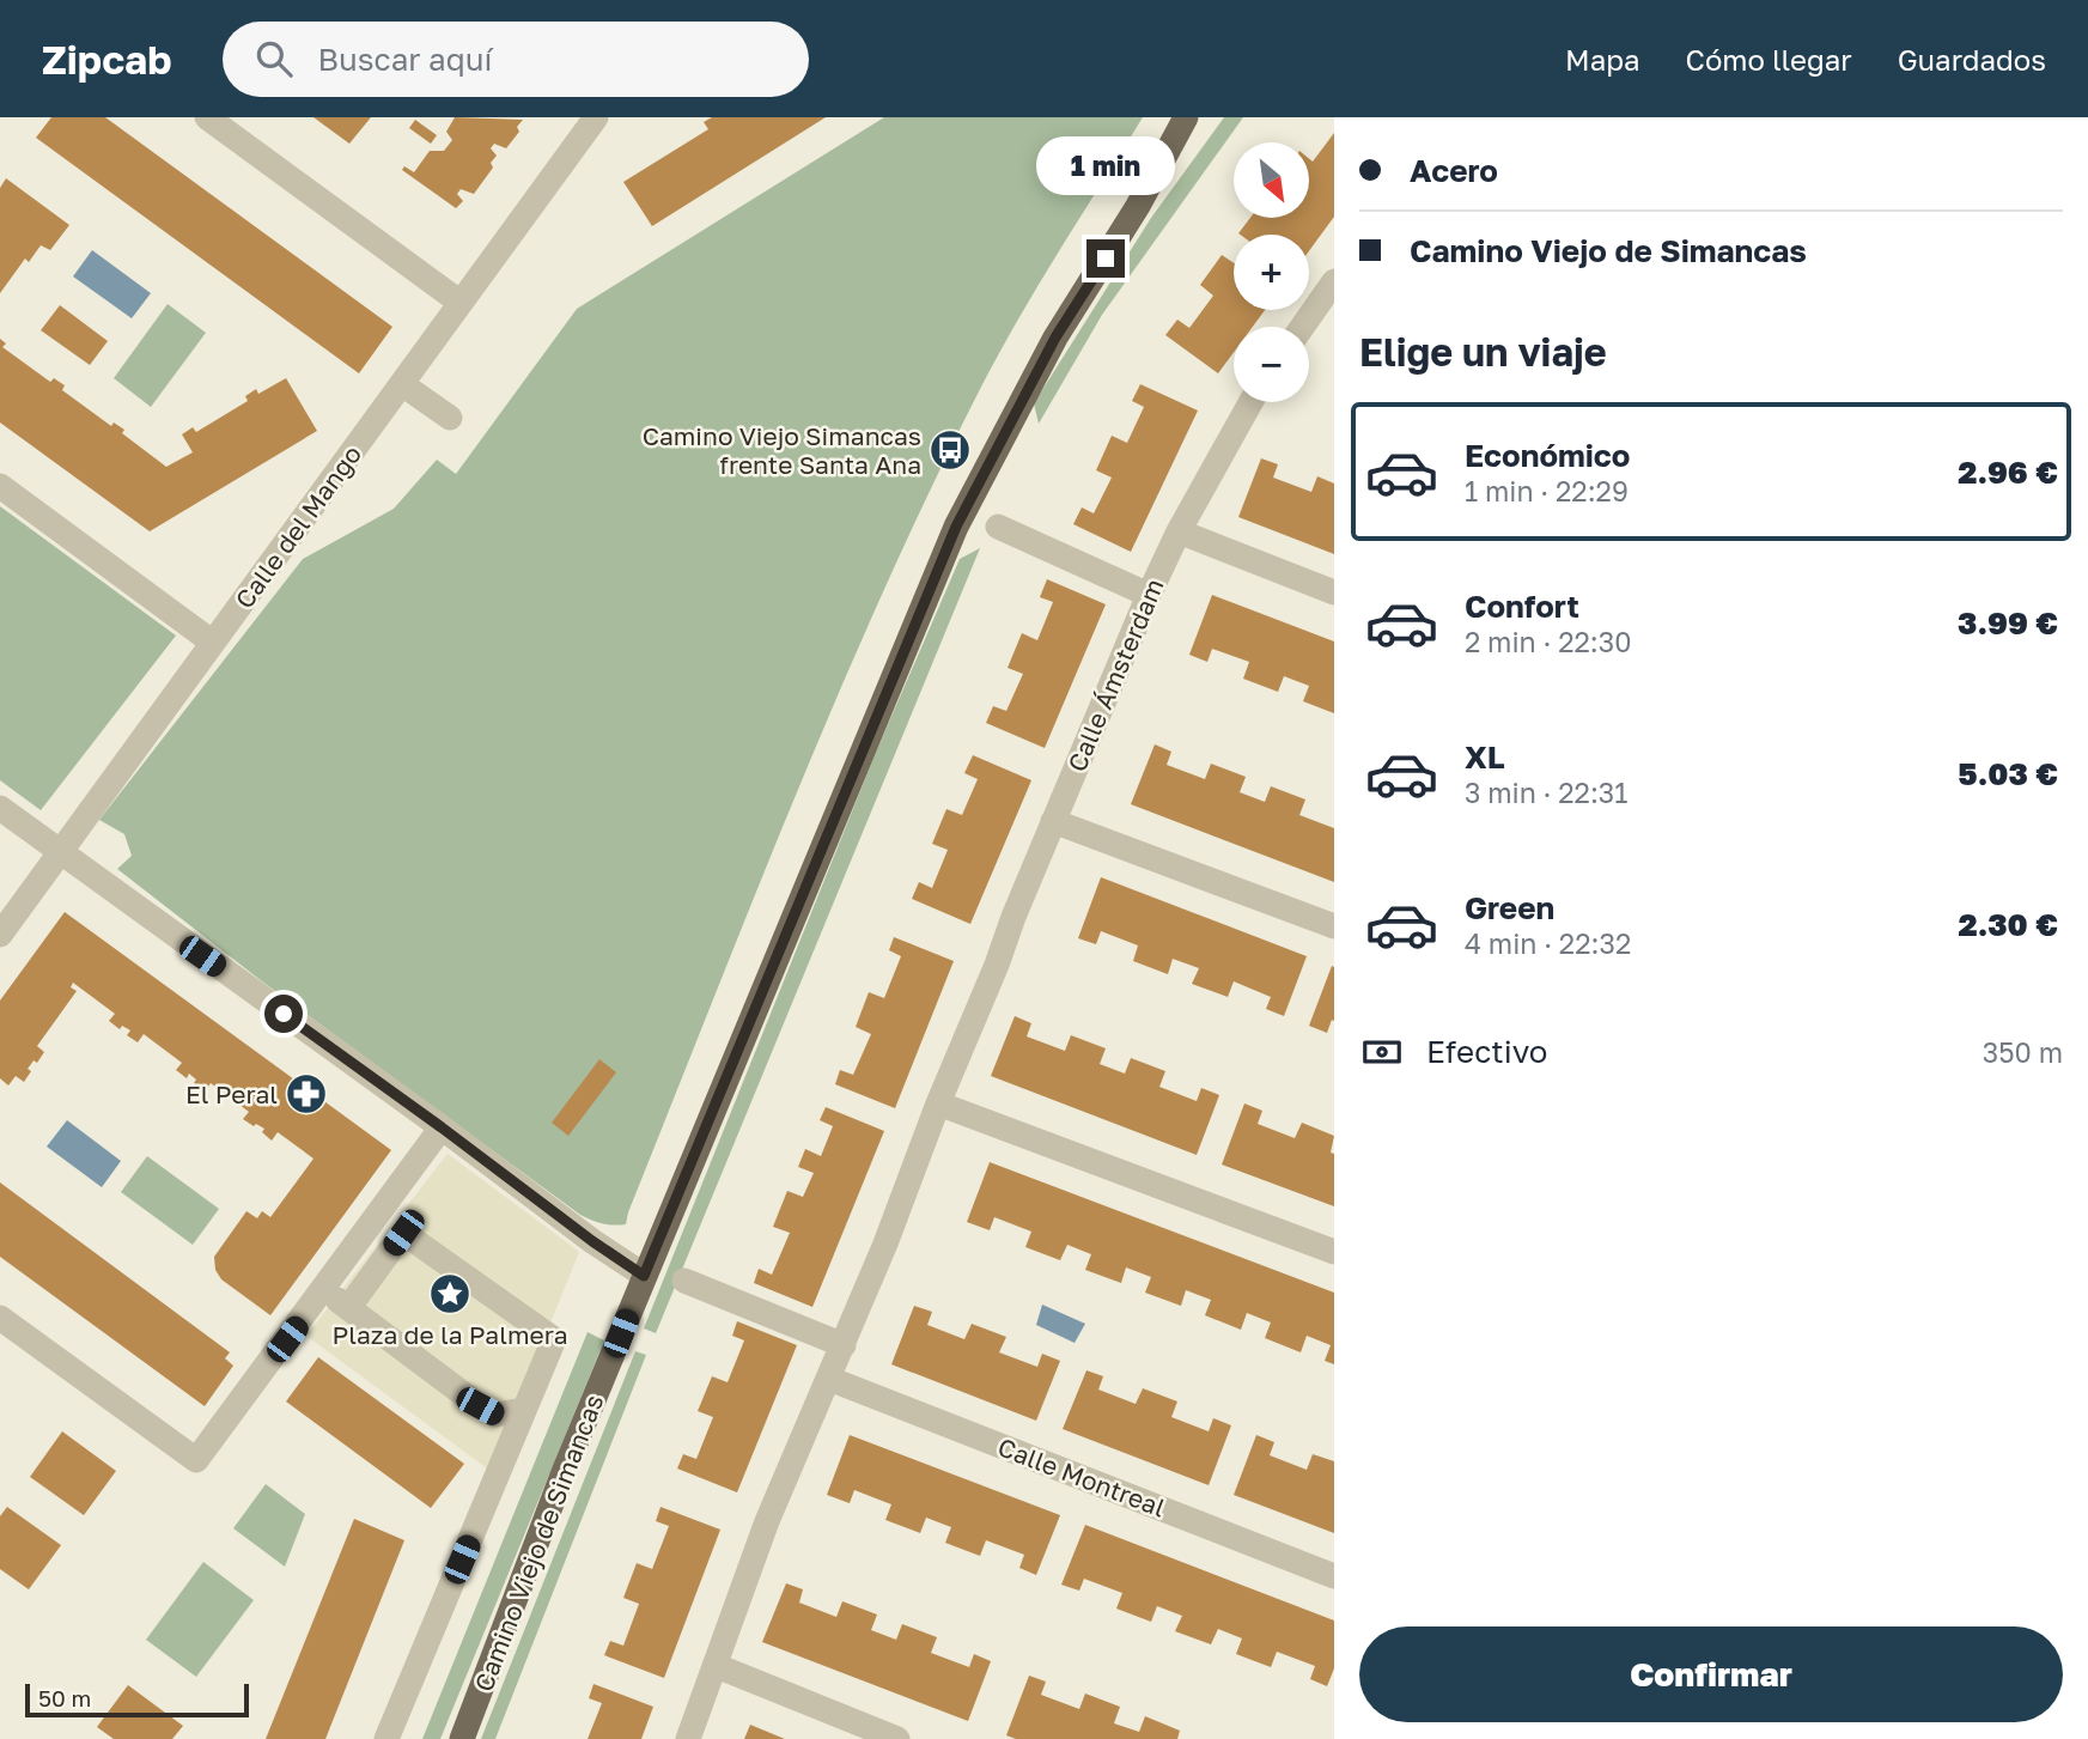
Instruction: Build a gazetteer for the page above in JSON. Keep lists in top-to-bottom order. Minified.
{"streets":{"main road":["Camino Viejo de Simancas"],"street":["Calle del Mango","Calle Ámsterdam","Calle Montreal"]},"places":{"bus stop":["Camino Viejo Simancas frente Santa Ana"],"pharmacy":["El Peral"],"place":["Plaza de la Palmera"]},"scale_bar":"50 m","north":"bottom right","page":{"header":"Zipcab","search":"Buscar aquí","nav":["Mapa","Cómo llegar","Guardados"],"banner":["Acero","Camino Viejo de Simancas"],"bubble":"1 min","map_buttons":["+","−"],"heading":"Elige un viaje","list":[{"name":"Económico","note":"1 min · 22:29","value":"2.96 €"},{"name":"Confort","note":"2 min · 22:30","value":"3.99 €"},{"name":"XL","note":"3 min · 22:31","value":"5.03 €"},{"name":"Green","note":"4 min · 22:32","value":"2.30 €"}],"pay":["Efectivo","350 m"],"buttons":"Confirmar","scale":"50 m"}}
